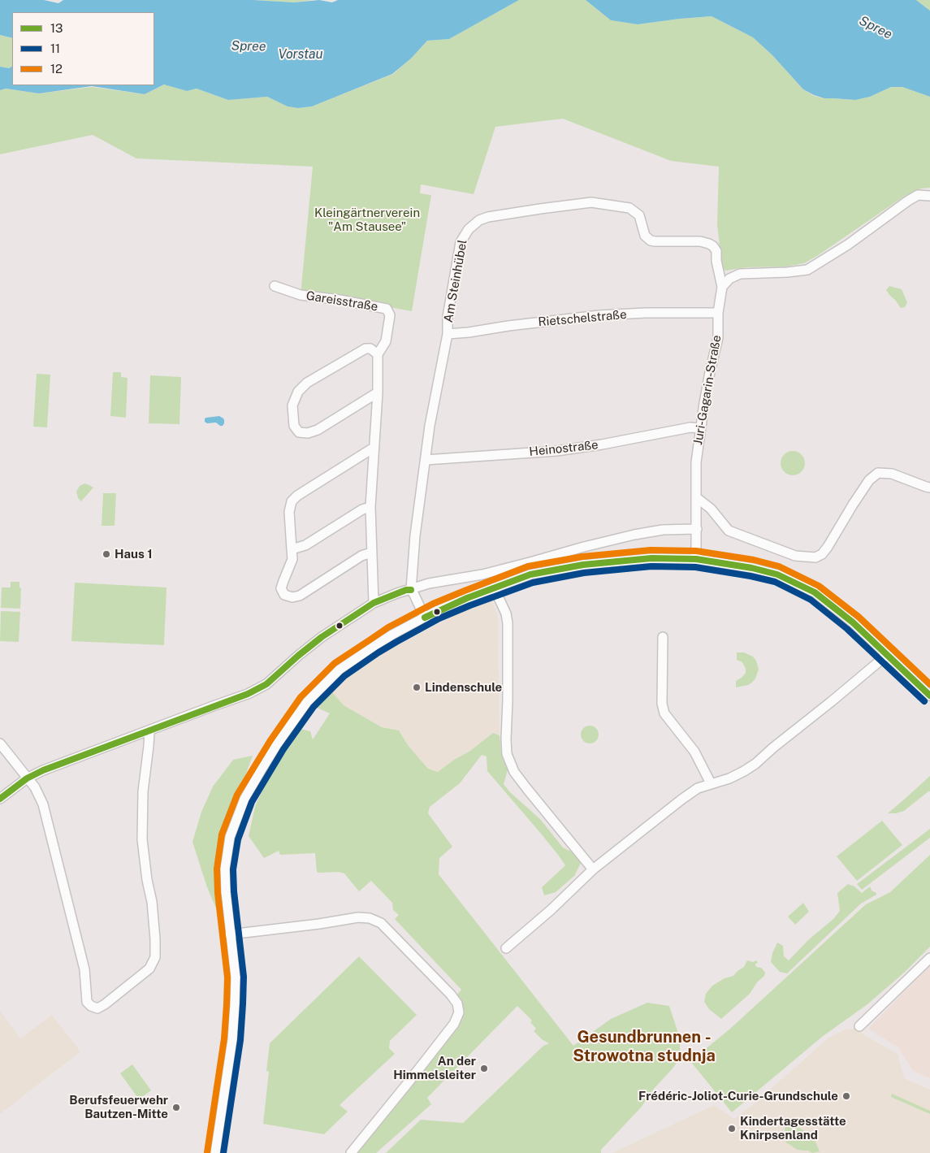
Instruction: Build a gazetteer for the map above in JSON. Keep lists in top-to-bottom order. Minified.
{"streets":{"street":["Am Steinhübel","Gareisstraße","Rietschelstraße","Juri-Gagarin-Straße","Heinostraße"]},"crossings":[["Am Steinhübel","Rietschelstraße"],["Am Steinhübel","Juri-Gagarin-Straße"],["Am Steinhübel","Heinostraße"],["Rietschelstraße","Juri-Gagarin-Straße"],["Juri-Gagarin-Straße","Heinostraße"]],"districts":["Gesundbrunnen - Strowotna studnja"],"water":["Spree","Vorstau"],"parks":["Kleingärtnerverein \"Am Stausee\""],"places":["Haus 1","Lindenschule","An der Himmelsleiter","Frédéric-Joliot-Curie-Grundschule","Berufsfeuerwehr Bautzen-Mitte","Kindertagesstätte Knirpsenland"],"lines":["transit line 12","transit line 13","transit line 11"],"legend":["13","11","12"]}
